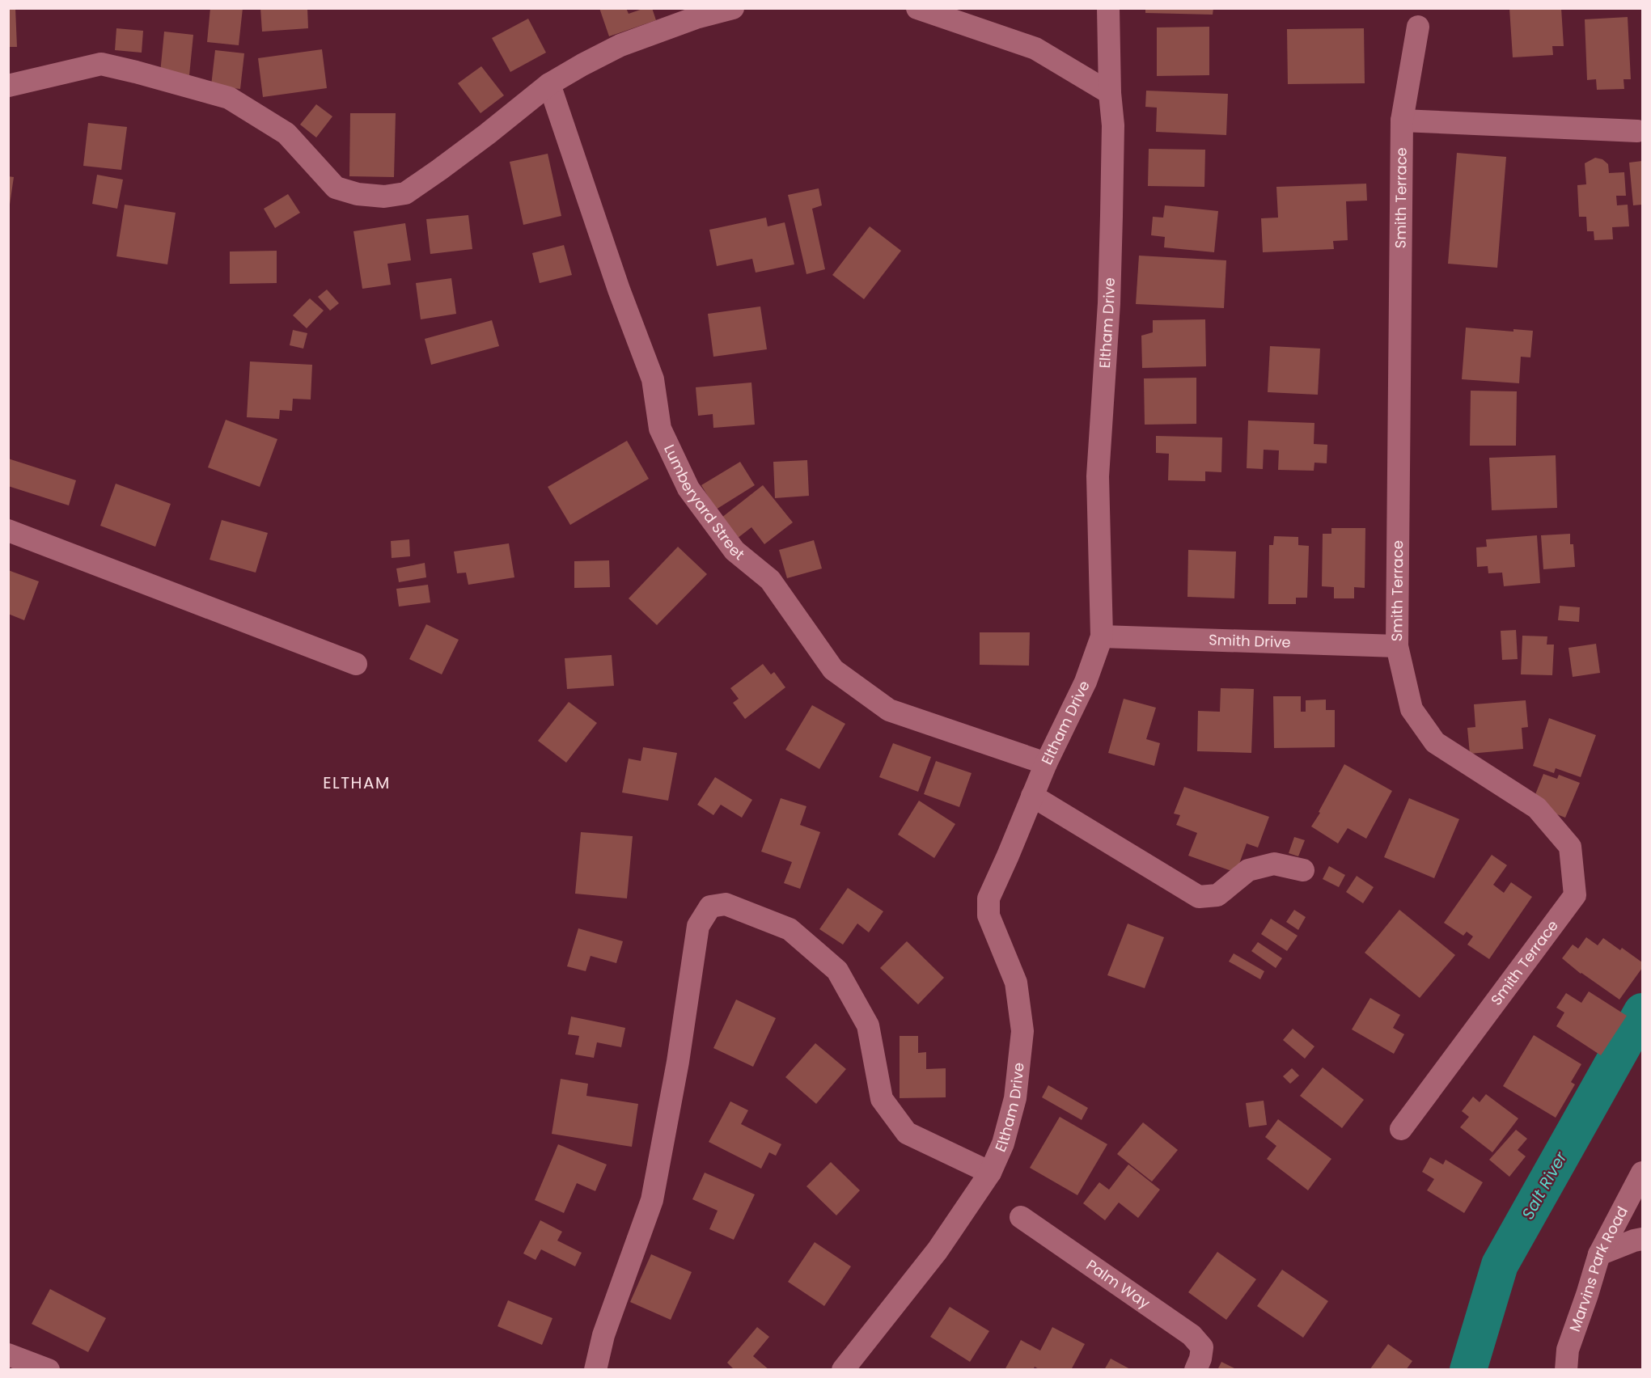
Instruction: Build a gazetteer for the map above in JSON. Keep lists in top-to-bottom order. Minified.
{"streets":{"street":["Smith Terrace","Eltham Drive","Lumberyard Street","Smith Drive","Marvins Park Road","Palm Way"]},"crossings":[["Smith Terrace","Smith Drive"],["Eltham Drive","Lumberyard Street"],["Eltham Drive","Smith Drive"]],"districts":["ELTHAM"],"water":["Salt River"]}
